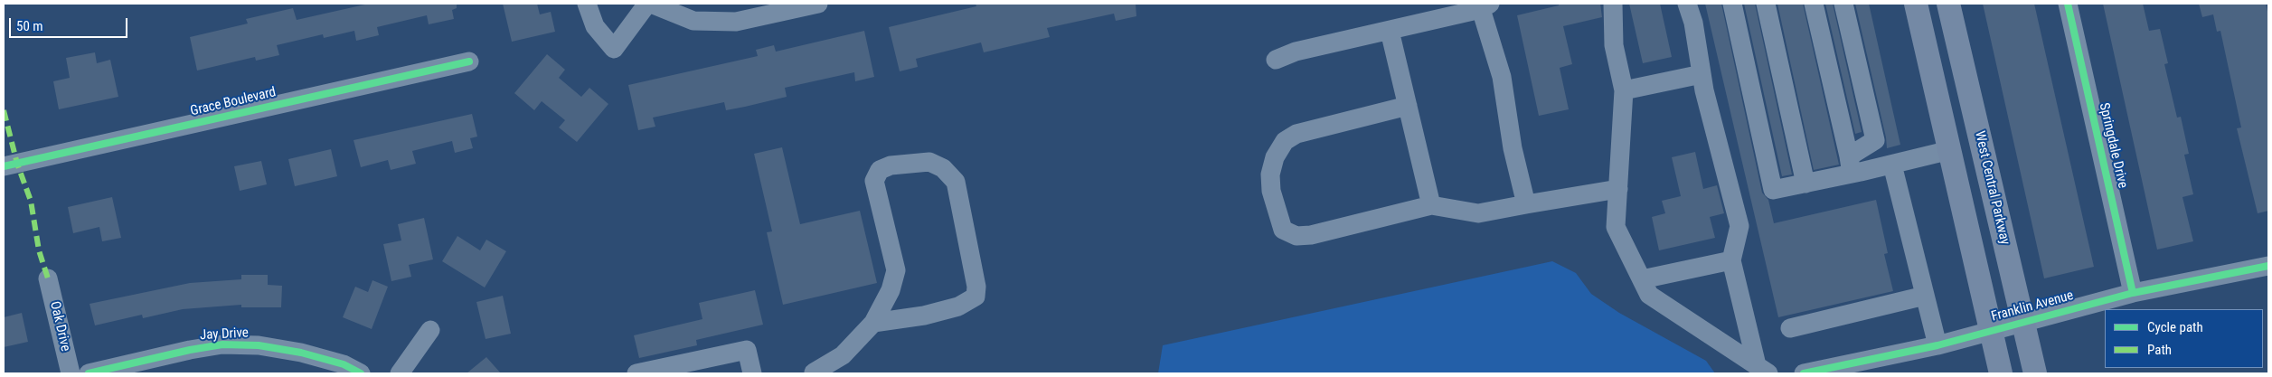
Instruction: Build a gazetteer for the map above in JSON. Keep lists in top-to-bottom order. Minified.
{"streets":{"main road":["West Central Parkway"],"street":["Grace Boulevard","Springdale Drive","Franklin Avenue","Oak Drive","Jay Drive"]},"crossings":[["Springdale Drive","Franklin Avenue"],["West Central Parkway","Franklin Avenue"]],"legend":["Cycle path","Path"],"scale_bar":"50 m"}
